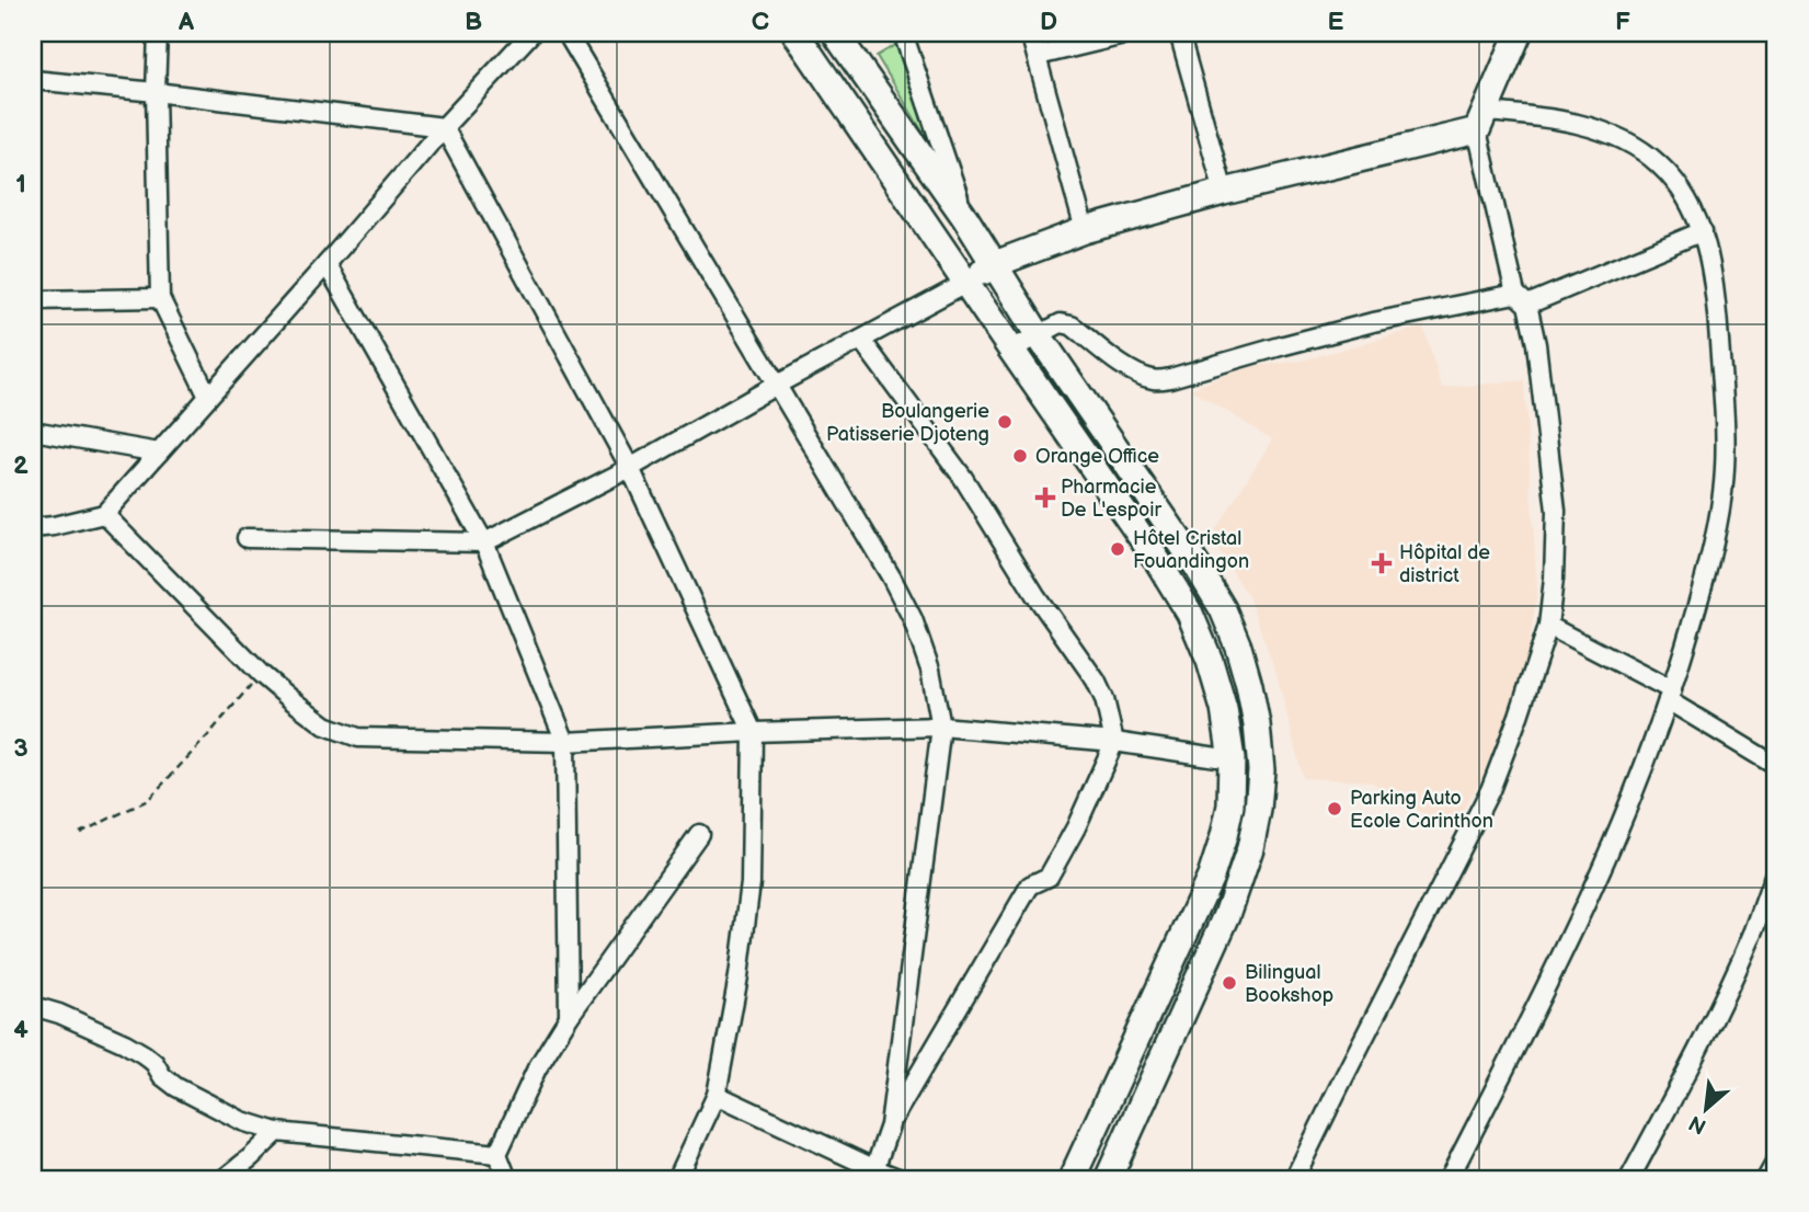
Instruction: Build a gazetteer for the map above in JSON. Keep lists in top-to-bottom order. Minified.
{"places":{"other":["Boulangerie Patisserie Djoteng","Orange Office","Hôtel Cristal Fouandingon","Parking Auto Ecole Carinthon","Bilingual Bookshop"],"health":["Pharmacie De L'espoir","Hôpital de district"]},"north":"bottom left","grid":{"columns":["A","B","C","D","E","F"],"rows":["1","2","3","4"]}}
